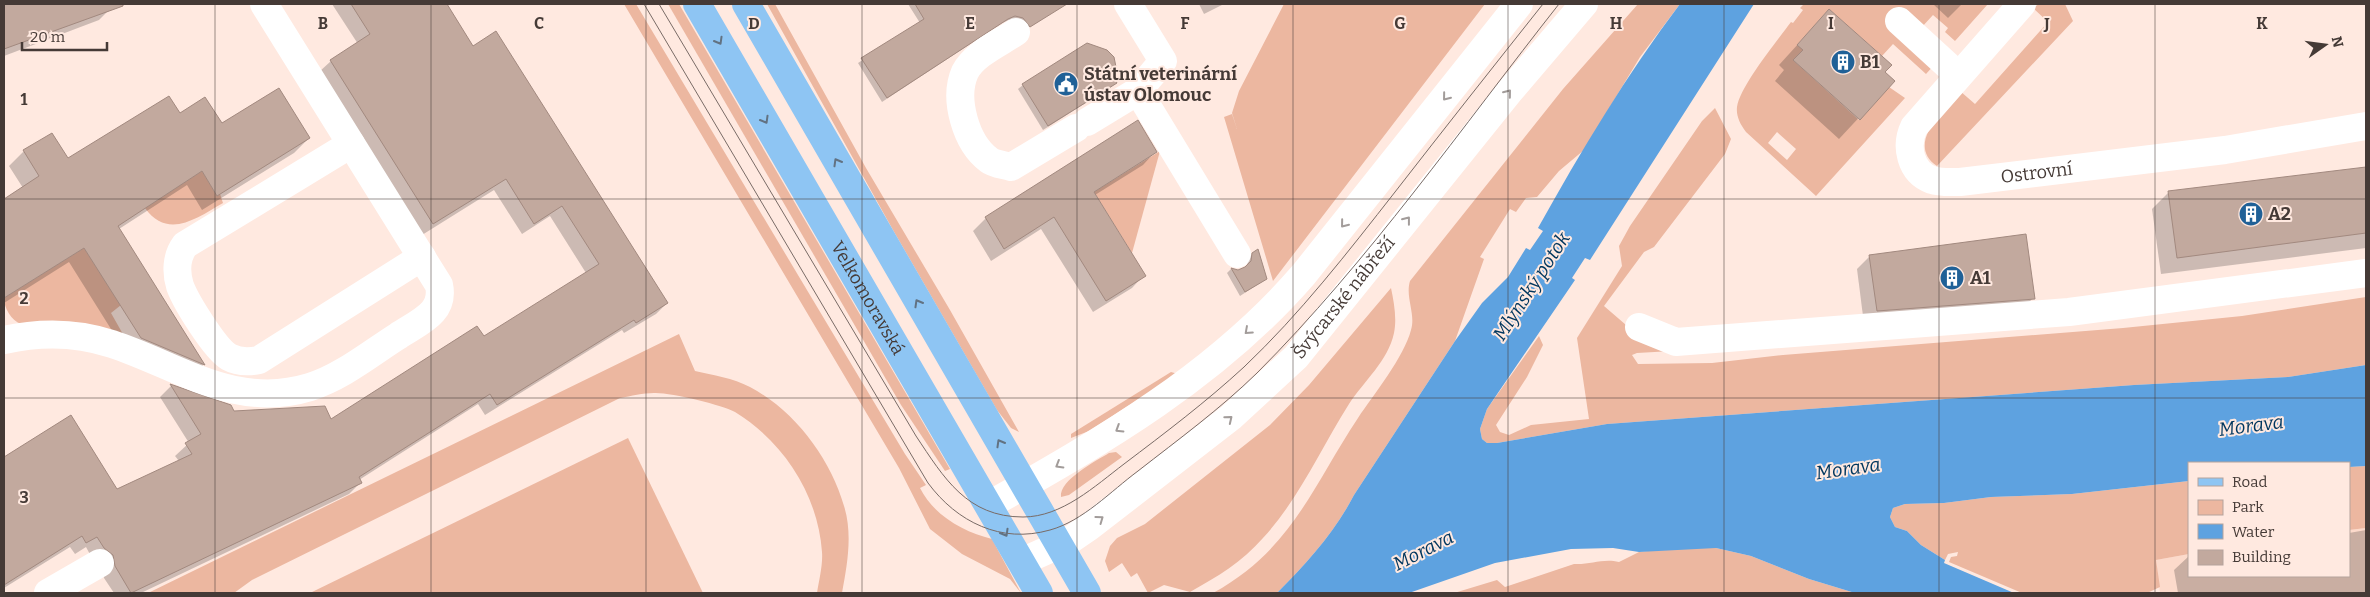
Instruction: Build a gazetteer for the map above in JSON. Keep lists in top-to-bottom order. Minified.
{"streets":{"main road":["Velkomoravská"],"street":["Ostrovní","Švýcarské nábřeží"]},"crossings":[["Švýcarské nábřeží","Velkomoravská"]],"water":["Mlýnský potok","Morava"],"places":{"building":["B1","A2","A1"],"public building":["Státní veterinární ústav Olomouc"]},"legend":["Road","Park","Water","Building"],"scale_bar":"20 m","north":"right","grid":{"columns":["B","C","D","E","F","G","H","I","J","K"],"rows":["1","2","3"]}}
